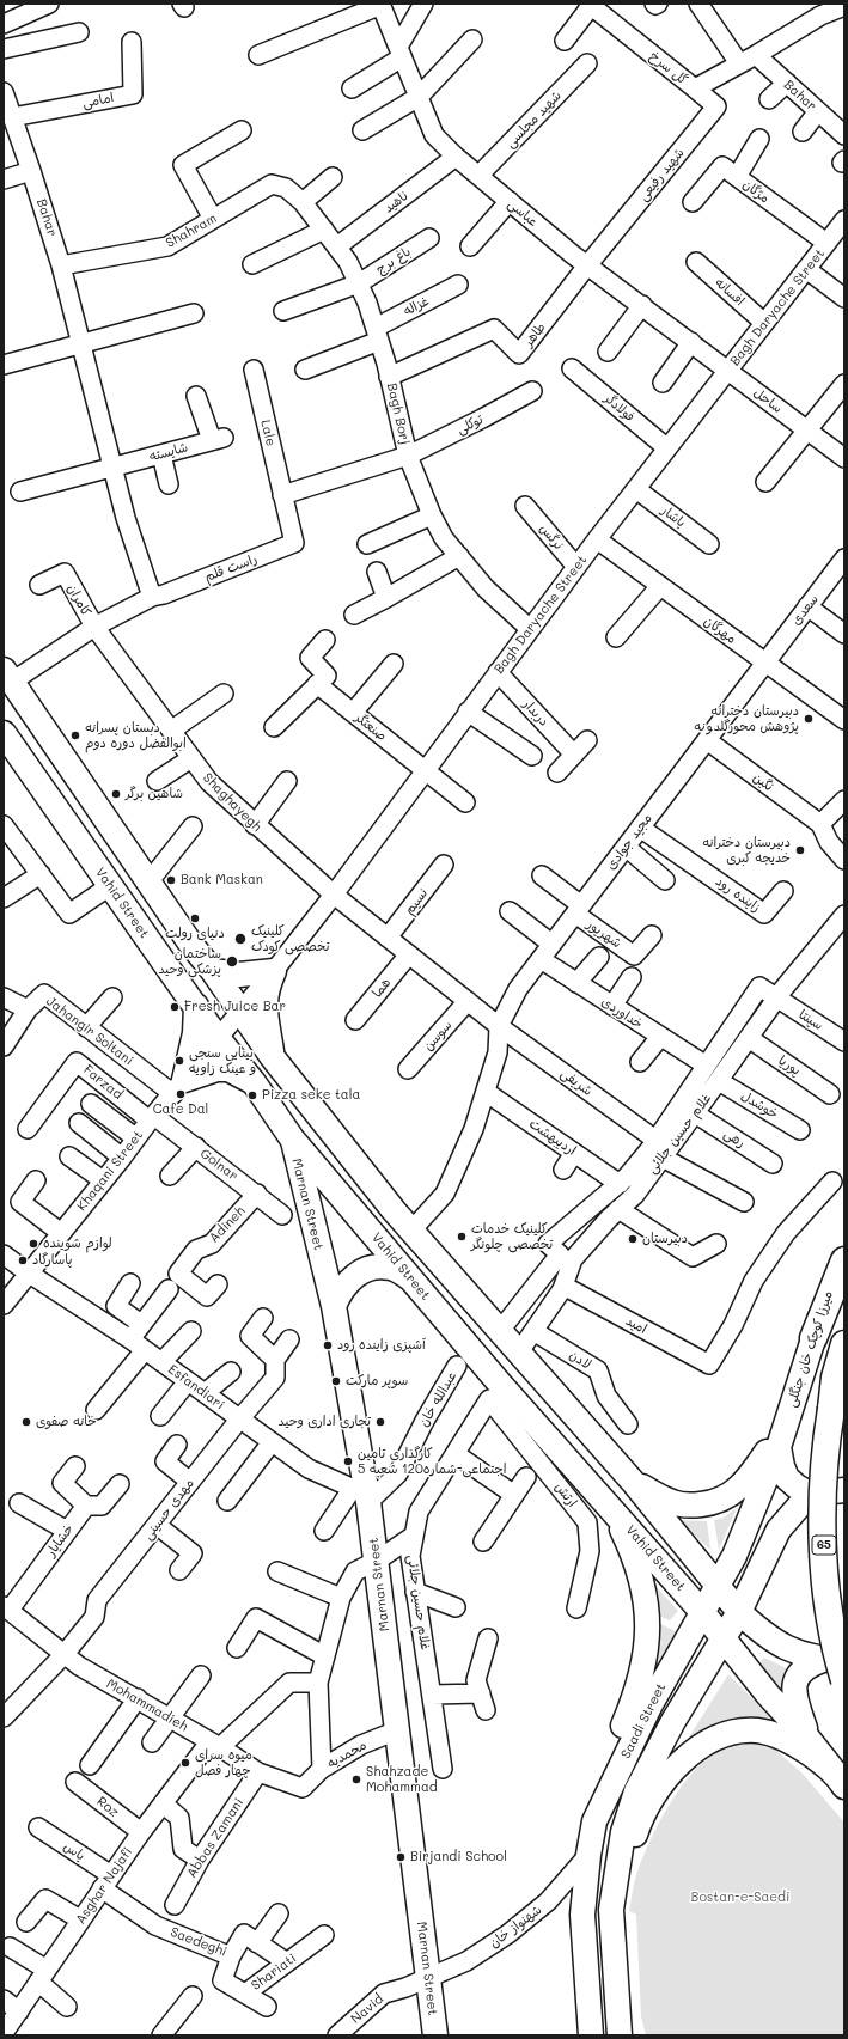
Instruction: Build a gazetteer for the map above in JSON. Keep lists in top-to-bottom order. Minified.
{"streets":{"highway":["65"],"main road":["Vahid Street","Marnan Street","میرزا کوچک خان جنگلی","Saadi Street"],"street":["گل سرخ","Bahar","امامی","شهید مجلسی","شهید رفیعی","مژگان","ناهید","عباسی","Shahram","باغ برج","افسانه","غزاله","Bagh Daryache Street","طاهر","ساحل","فولادگر","Bagh Borj","توکلی","Lale","شایسته","یاشار","نرگس","راست قلم","کامران","سعدی","مهرگان","دربدار","صنعتگر","نگین","Shaghayegh","مجید جوادی","زاینده رود","نسیم","شهریور","هما","خداوردی","سپنتا","Jahangir Soltani","سوسن","پوریا","Farzad","شریفی","خوشدل","غلام حسین جلائی","اردیبهشت","رهی","Golnar","Khaqani Street","Adineh","امید","لادن","Esfandiari","عبدالله خان","ارتش","مهدی حسینی","خشایار","Mohammadieh","محمدیه","Roz","Abbas Zamani","یاس","Asghar Najafi","شهنواز خان","Saedeghi","Shariati","Navid"]},"crossings":[["گل سرخ","Bahar"],["گل سرخ","شهید رفیعی"],["Bahar","امامی"],["Bahar","Shahram"],["Bahar","شایسته"],["Bahar","راست قلم"],["شهید مجلسی","عباسی"],["شهید رفیعی","عباسی"],["شهید رفیعی","طاهر"],["مژگان","Bagh Daryache Street"],["ناهید","عباسی"],["ناهید","Bagh Borj"],["عباسی","Bagh Daryache Street"],["عباسی","طاهر"],["عباسی","ساحل"],["Shahram","Bagh Borj"],["باغ برج","Bagh Borj"],["افسانه","Bagh Daryache Street"],["غزاله","Bagh Borj"],["Bagh Daryache Street","ساحل"],["Bagh Daryache Street","فولادگر"],["Bagh Daryache Street","Bagh Borj"],["Bagh Daryache Street","یاشار"],["Bagh Daryache Street","نرگس"],["Bagh Daryache Street","مهرگان"],["Bagh Daryache Street","دربدار"],["Bagh Daryache Street","صنعتگر"],["Bagh Daryache Street","Shaghayegh"],["Bagh Daryache Street","Vahid Street"],["Bagh Daryache Street","Khaqani Street"],["طاهر","Bagh Borj"],["Bagh Borj","توکلی"],["Lale","راست قلم"],["راست قلم","کامران"],["راست قلم","Shaghayegh"],["کامران","Shaghayegh"],["سعدی","مهرگان"],["سعدی","مجید جوادی"],["مهرگان","مجید جوادی"],["نگین","مجید جوادی"],["مجید جوادی","زاینده رود"],["مجید جوادی","شهریور"],["مجید جوادی","خداوردی"],["مجید جوادی","شریفی"],["مجید جوادی","اردیبهشت"],["Vahid Street","Khaqani Street"],["Vahid Street","Marnan Street"],["Vahid Street","Saadi Street"],["سپنتا","پوریا"],["سپنتا","غلام حسین جلائی"],["Jahangir Soltani","Khaqani Street"],["پوریا","غلام حسین جلائی"],["Farzad","Golnar"],["Farzad","Khaqani Street"],["خوشدل","غلام حسین جلائی"],["غلام حسین جلائی","رهی"],["غلام حسین جلائی","امید"],["غلام حسین جلائی","لادن"],["غلام حسین جلائی","ارتش"],["Golnar","Khaqani Street"],["Golnar","Adineh"],["Khaqani Street","Esfandiari"],["Marnan Street","Esfandiari"],["Marnan Street","عبدالله خان"],["Marnan Street","محمدیه"],["Marnan Street","شهنواز خان"],["Marnan Street","Navid"],["Adineh","Esfandiari"],["میرزا کوچک خان جنگلی","Saadi Street"],["Esfandiari","عبدالله خان"],["Esfandiari","مهدی حسینی"],["مهدی حسینی","Mohammadieh"],["خشایار","Mohammadieh"],["Mohammadieh","محمدیه"],["Mohammadieh","Abbas Zamani"],["Mohammadieh","Asghar Najafi"],["Saadi Street","شهنواز خان"],["محمدیه","Abbas Zamani"],["Roz","Asghar Najafi"],["یاس","Asghar Najafi"],["یاس","Saedeghi"],["Asghar Najafi","Saedeghi"],["شهنواز خان","Navid"],["Saedeghi","Shariati"]],"parks":["Bostan-e-Saedi"],"places":["دبیرستان دخترانه پژوهش محورگلدونه","دبستان پسرانه ابوالفضل دوره دوم","شاهین برگر","دبیرستان دخترانه خدیجه کبری","Bank Maskan","دنیای رولت","کلینیک تخصصی کودک","ساختمان پزشکی وحید","Fresh Juice Bar","بینایی سنجی و عینک زاویه","Cafe Dal","Pizza seke tala","کلینیک خدمات تخصصی چلونگر","دبیرستان","لوازم شوینده","پاسارگاد","آشپزی زاینده رود","سوپر مارکت","خانه صفوی","تجاری اداری وحید","کارگذاری تامین اجتماعی-شماره120 شعبه 5","میوه سرای چهار فصل","Shahzade Mohammad","Birjandi School"]}
